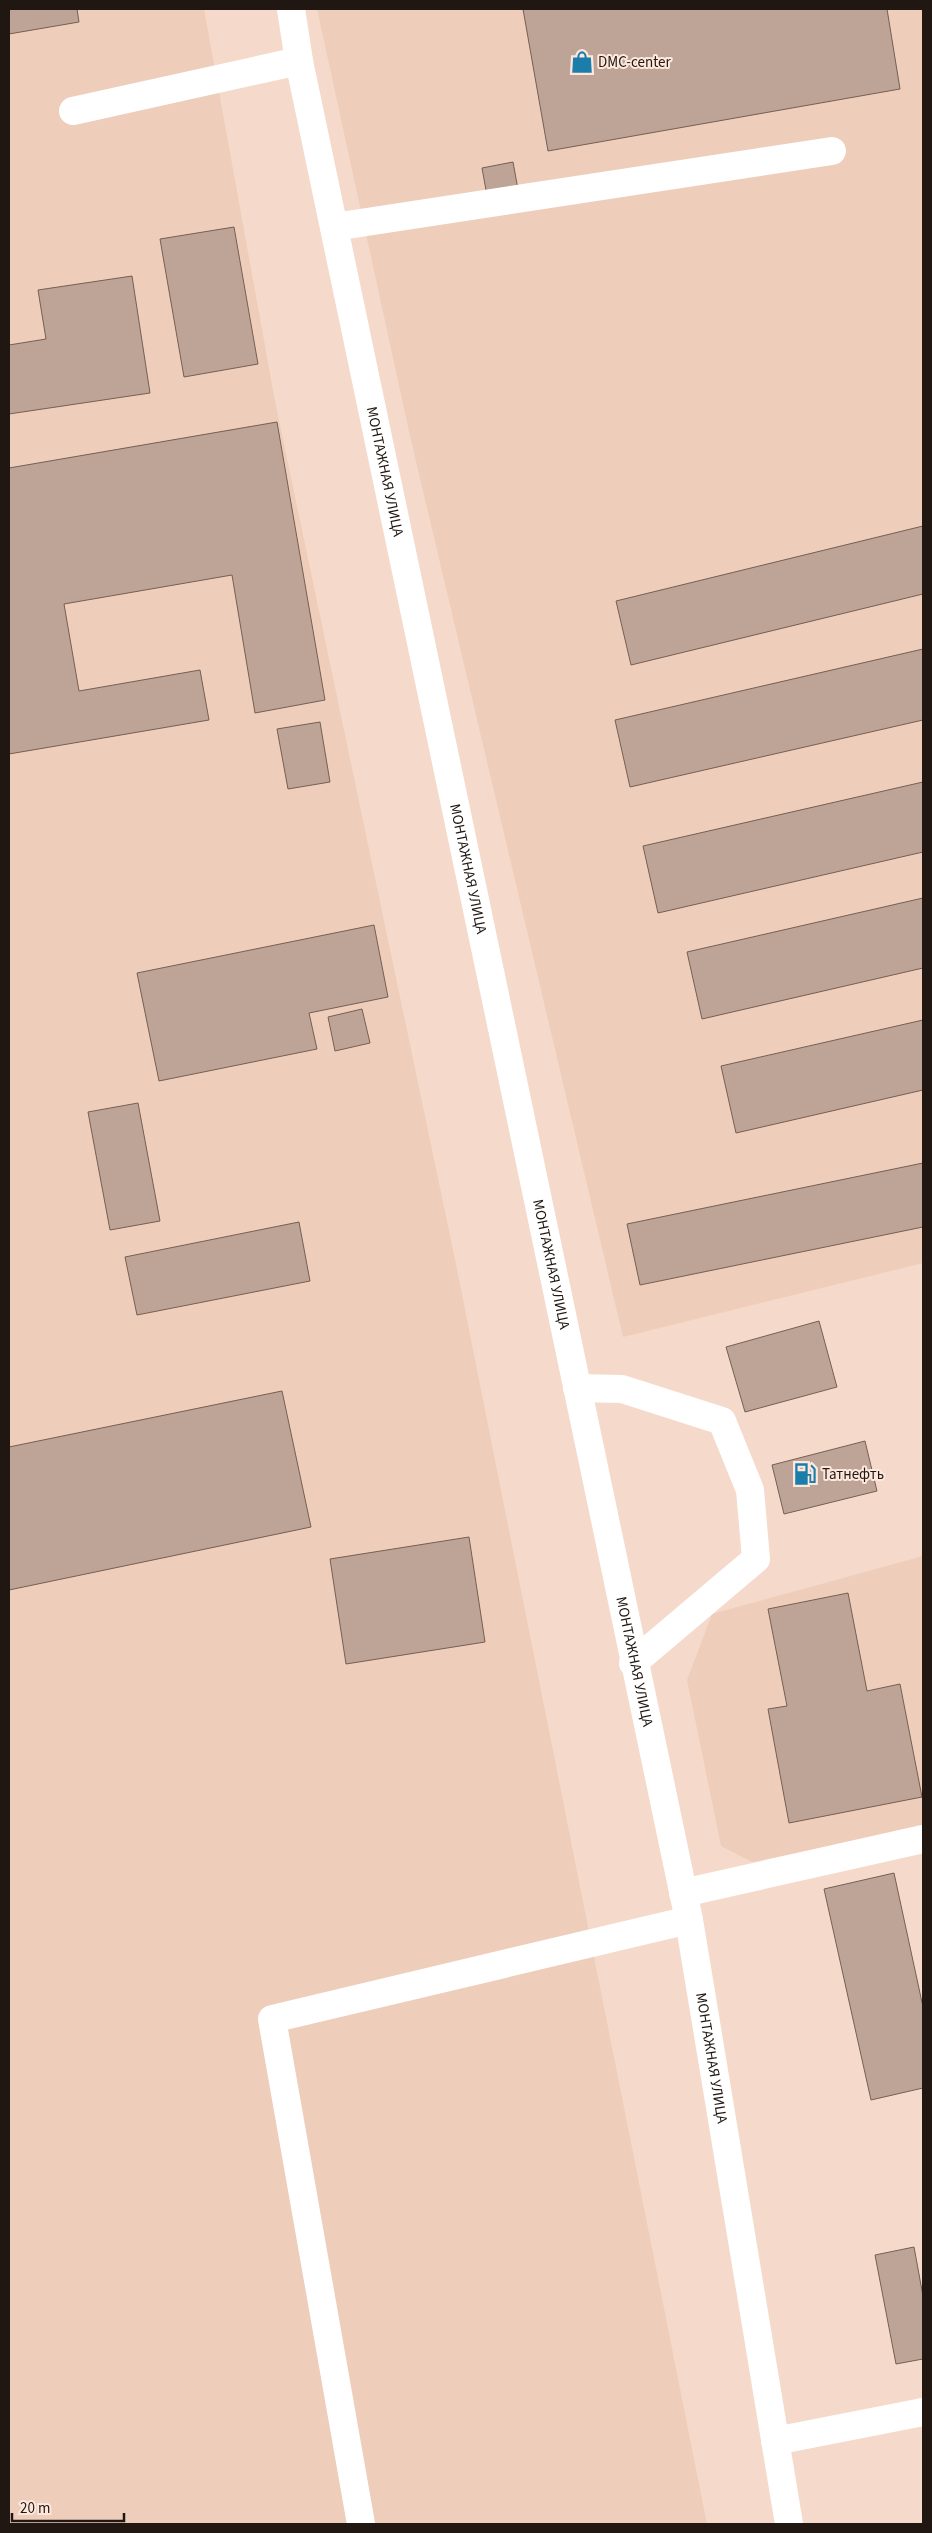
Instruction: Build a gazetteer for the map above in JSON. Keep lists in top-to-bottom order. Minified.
{"streets":{"street":["МОНТАЖНАЯ УЛИЦА"]},"places":{"shop":["DMC-center"],"fuel station":["Татнефть"]},"scale_bar":"20 m"}
